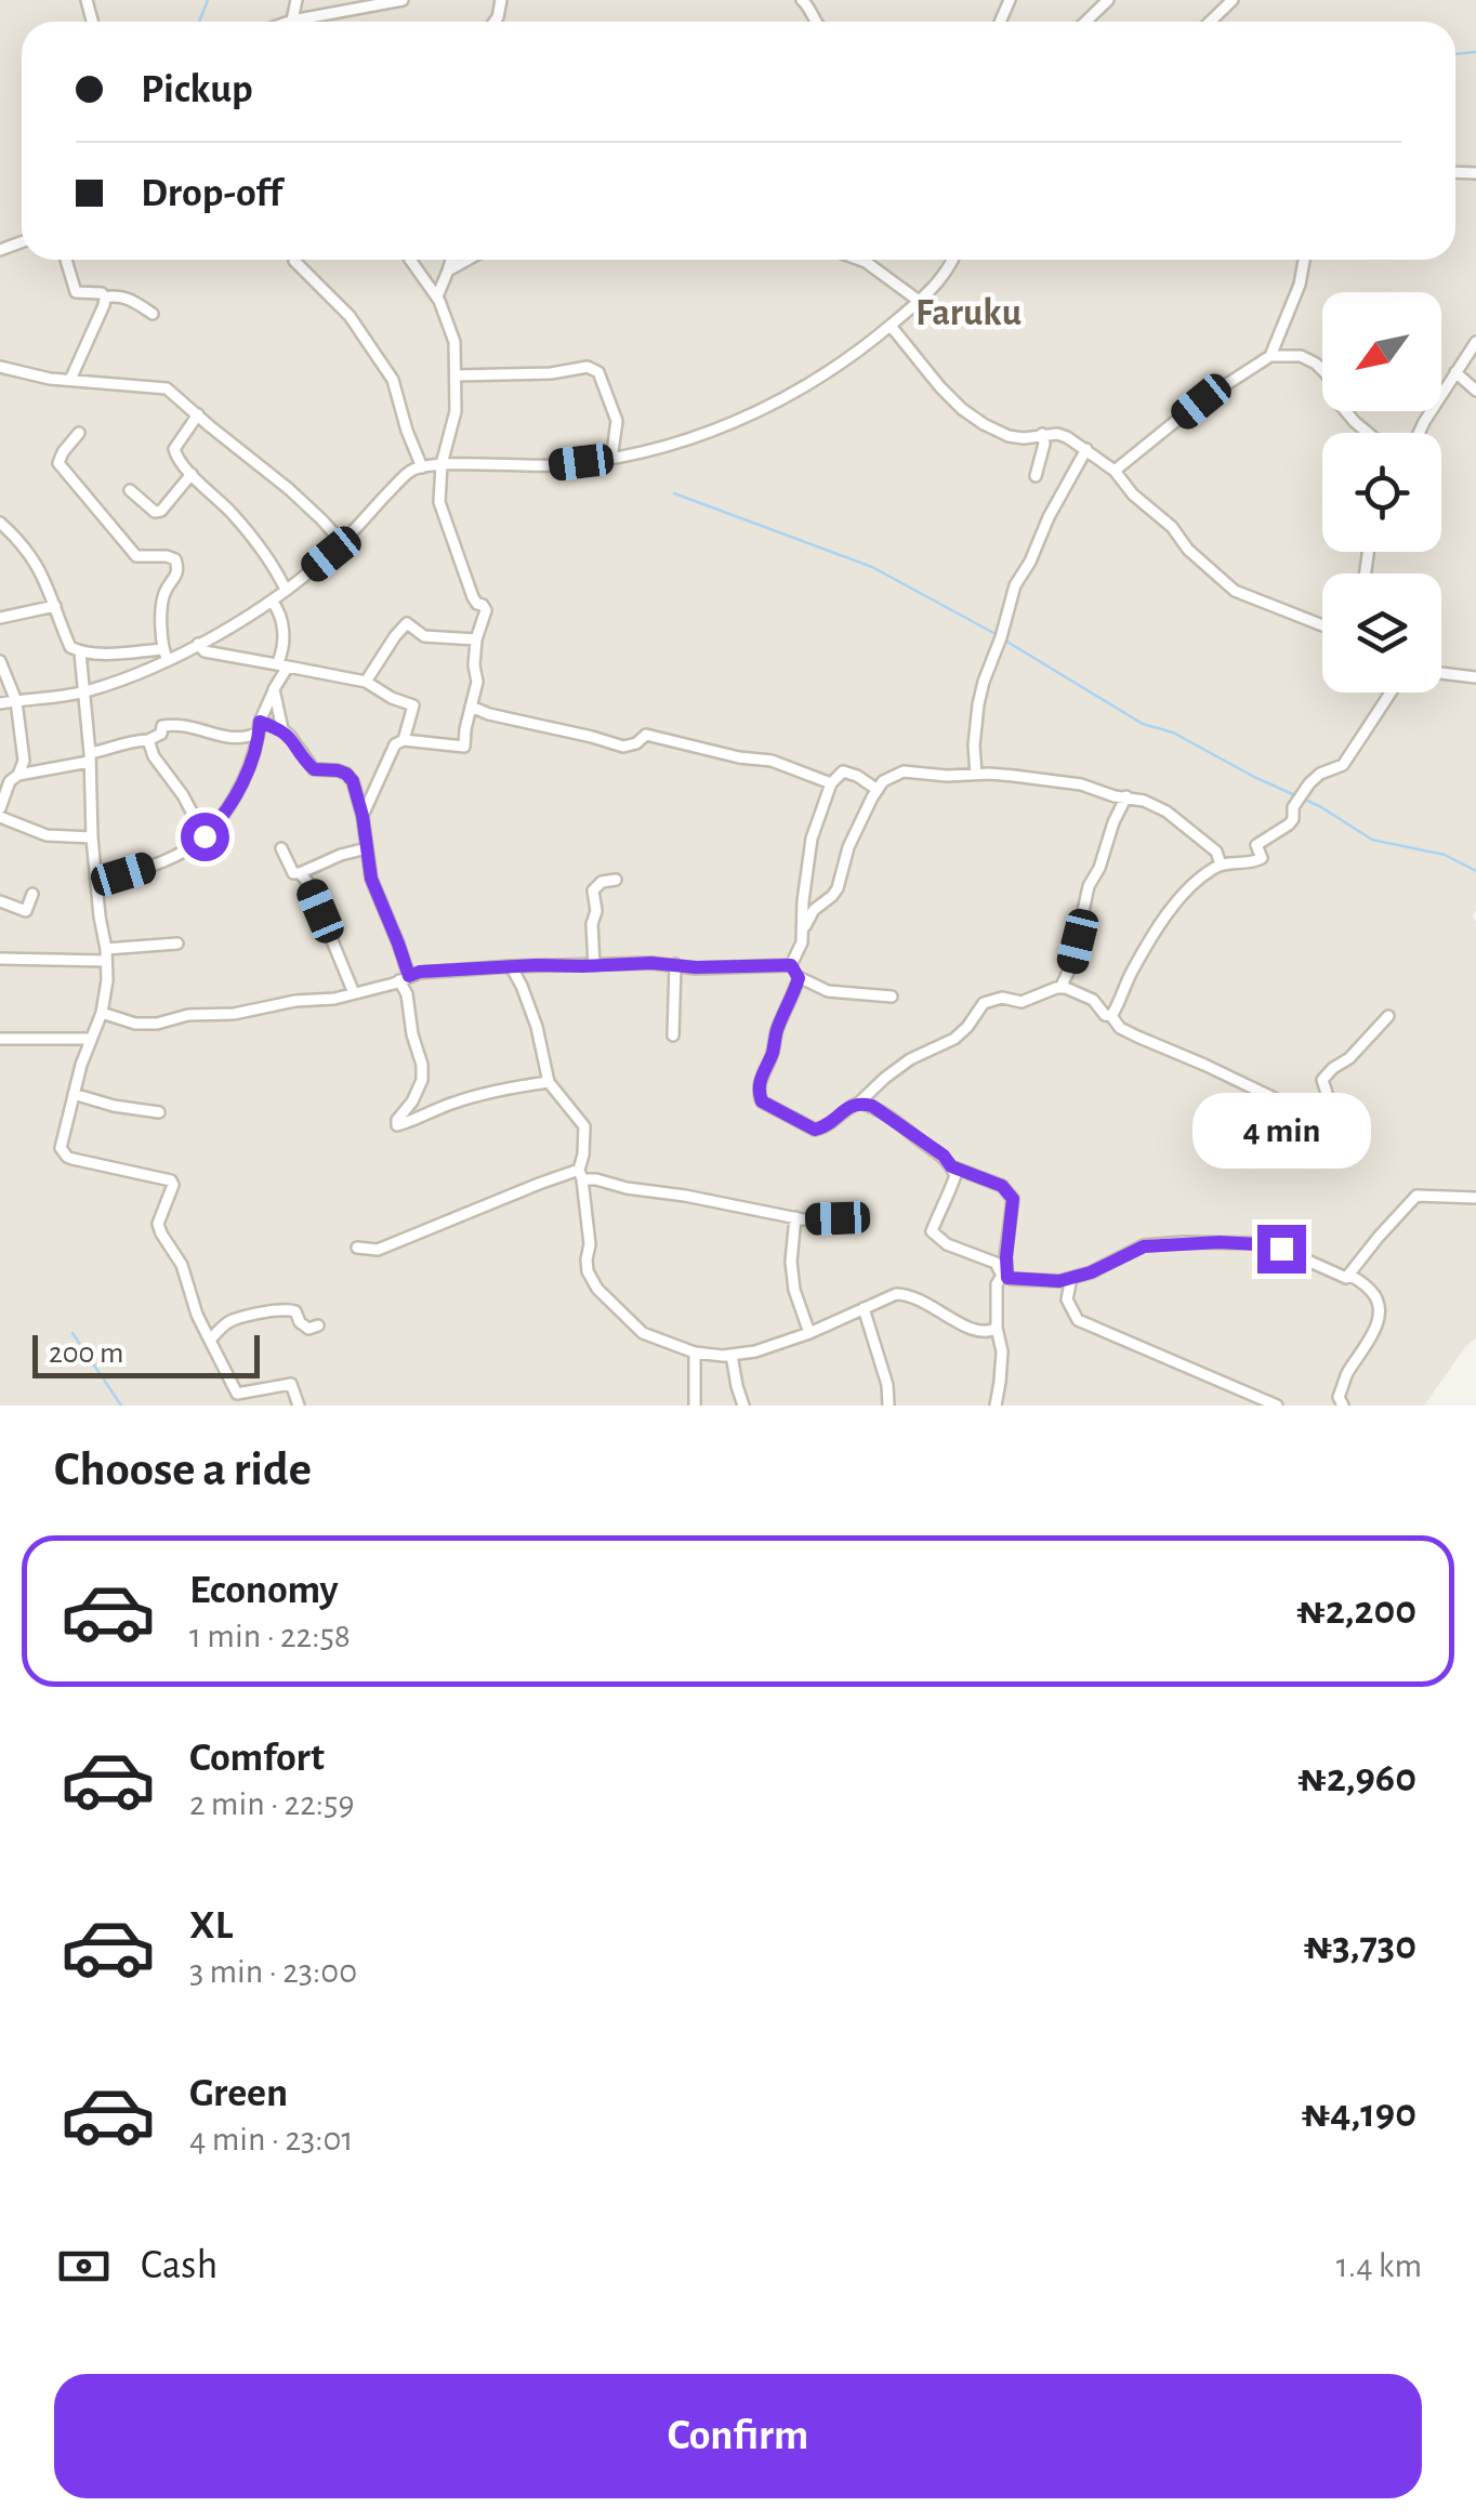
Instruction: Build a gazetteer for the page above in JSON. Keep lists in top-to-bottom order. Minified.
{"districts":["Faruku"],"scale_bar":"200 m","north":"bottom left","page":{"banner":["Pickup","Drop-off"],"bubble":"4 min","scale":"200 m","heading":"Choose a ride","list":[{"name":"Economy","note":"1 min · 22:58","value":"₦2,200"},{"name":"Comfort","note":"2 min · 22:59","value":"₦2,960"},{"name":"XL","note":"3 min · 23:00","value":"₦3,730"},{"name":"Green","note":"4 min · 23:01","value":"₦4,190"}],"pay":["Cash","1.4 km"],"buttons":"Confirm"}}
